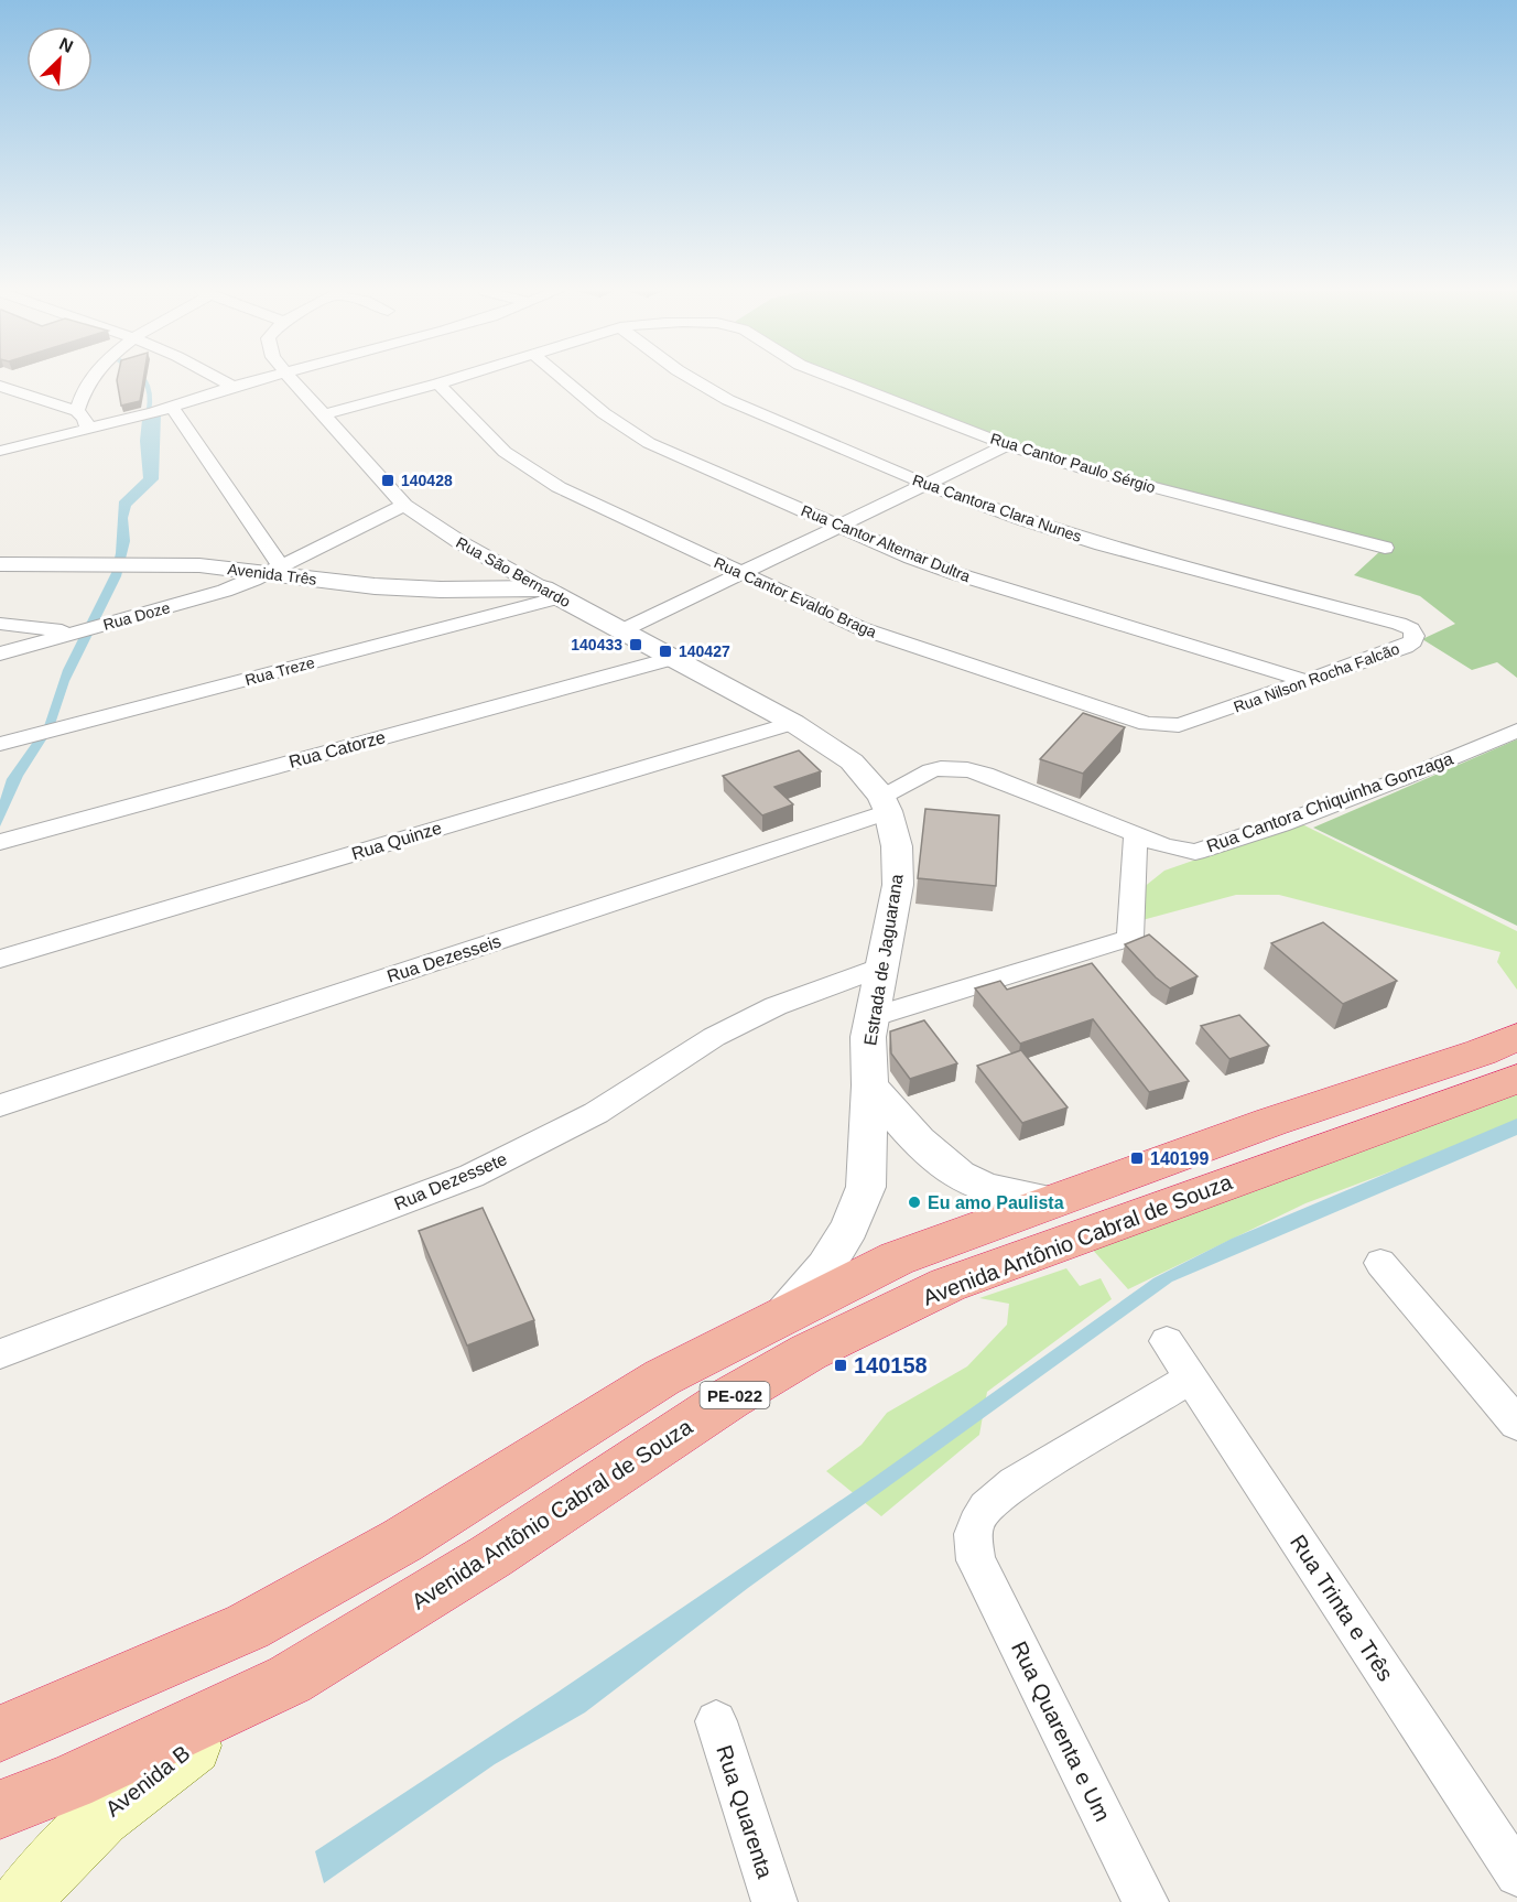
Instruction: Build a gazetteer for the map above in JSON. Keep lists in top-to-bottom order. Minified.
{"streets":{"highway":["Avenida Antônio Cabral de Souza","PE-022"],"main road":["Avenida B"],"street":["Rua Cantor Paulo Sérgio","Rua Cantora Clara Nunes","Rua Cantor Altemar Dultra","Rua São Bernardo","Avenida Três","Rua Cantor Evaldo Braga","Rua Doze","Rua Treze","Rua Nilson Rocha Falcão","Rua Catorze","Rua Cantora Chiquinha Gonzaga","Rua Quinze","Rua Dezesseis","Estrada de Jaguarana","Rua Dezessete","Rua Trinta e Três","Rua Quarenta e Um","Rua Quarenta"]},"crossings":[["Rua Cantor Paulo Sérgio","Rua São Bernardo"],["Rua Cantor Paulo Sérgio","Rua Cantor Evaldo Braga"],["Rua Cantora Clara Nunes","Rua Nilson Rocha Falcão"],["Rua Cantor Altemar Dultra","Rua Nilson Rocha Falcão"],["Rua São Bernardo","Avenida Três"],["Rua São Bernardo","Rua Doze"],["Rua São Bernardo","Rua Treze"],["Rua São Bernardo","Rua Catorze"],["Rua São Bernardo","Rua Cantora Chiquinha Gonzaga"],["Rua São Bernardo","Rua Quinze"],["Rua São Bernardo","Rua Dezesseis"],["Rua São Bernardo","Estrada de Jaguarana"],["Avenida Três","Rua Doze"],["Avenida Três","Rua Treze"],["Rua Cantor Evaldo Braga","Rua Nilson Rocha Falcão"],["Rua Cantora Chiquinha Gonzaga","Rua Dezesseis"],["Rua Cantora Chiquinha Gonzaga","Estrada de Jaguarana"],["Rua Dezesseis","Estrada de Jaguarana"],["Estrada de Jaguarana","Rua Dezessete"],["Estrada de Jaguarana","PE-022"],["Avenida Antônio Cabral de Souza","Avenida B"],["Rua Trinta e Três","Rua Quarenta e Um"]],"places":{"transit":["140428","140433","140427","140199","140158"],"other":["Eu amo Paulista"]},"north":"top right"}
